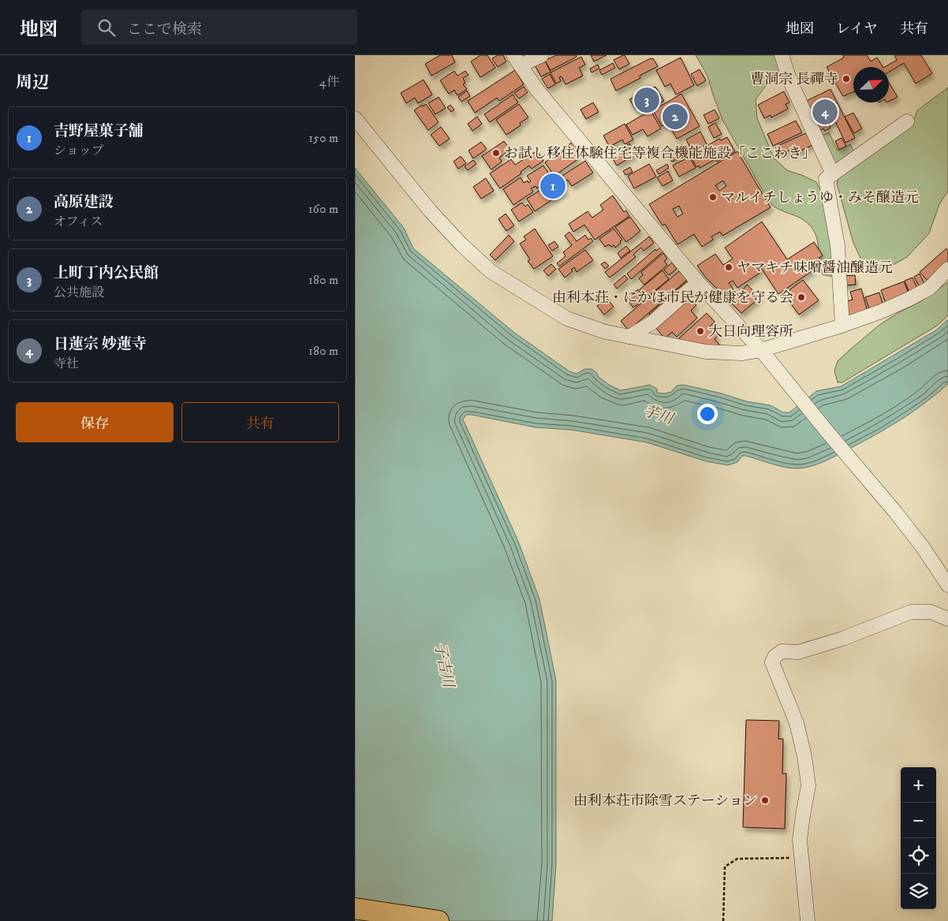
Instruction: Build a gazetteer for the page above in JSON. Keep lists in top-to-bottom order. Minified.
{"water":["芋川","子吉川"],"places":["曹洞宗 長禪寺","お試し移住体験住宅等複合機能施設「ここわき」","マルイチしょうゆ・みそ醸造元","ヤマキチ味噌醤油醸造元","由利本荘・にかほ市民が健康を守る会","大日向理容所","由利本荘市除雪ステーション"],"north":"top right","page":{"header":"地図","search":"ここで検索","nav":["地図","レイヤ","共有"],"heading":["周辺","4件"],"pins":["3","4","2","1"],"list":[{"mark":"1","name":"吉野屋菓子舗","note":"ショップ","value":"150 m"},{"mark":"2","name":"高原建設","note":"オフィス","value":"160 m"},{"mark":"3","name":"上町丁内公民館","note":"公共施設","value":"180 m"},{"mark":"4","name":"日蓮宗 妙蓮寺","note":"寺社","value":"180 m"}],"buttons":["保存","共有"],"map_buttons":["+","−"]}}
